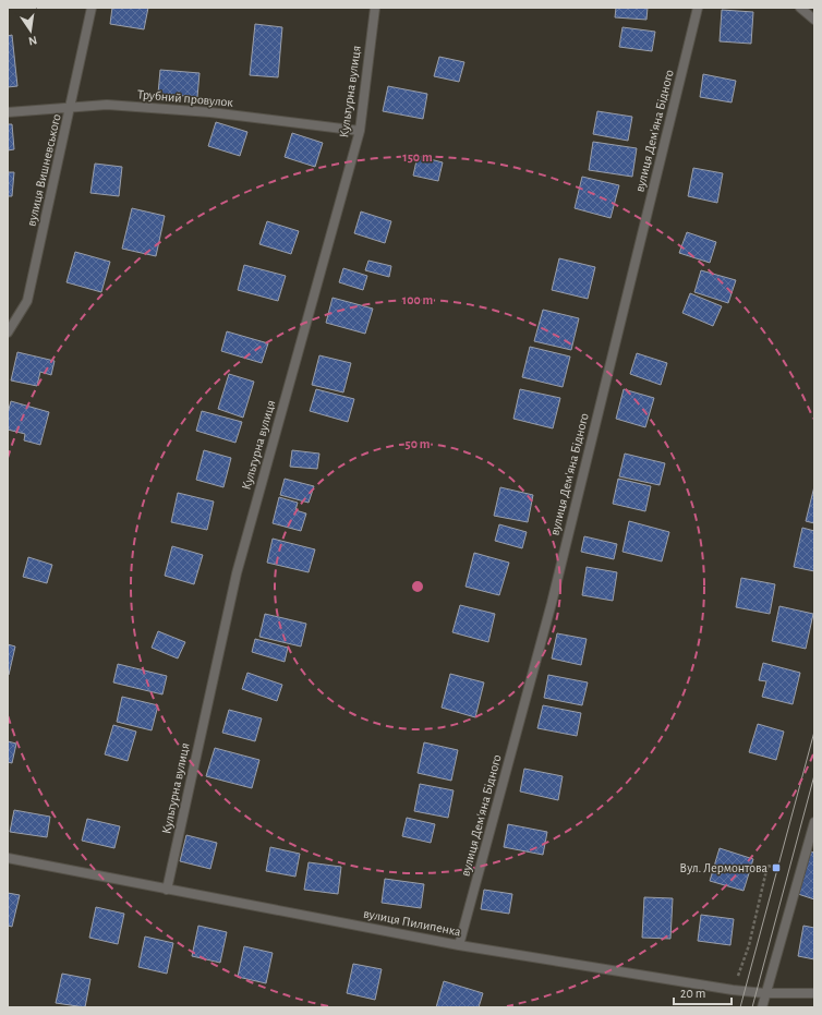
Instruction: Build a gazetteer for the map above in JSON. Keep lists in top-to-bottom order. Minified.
{"streets":{"street":["Культурна вулиця","Трубний провулок","вулиця Дем'яна Бідного","вулиця Вишневського","вулиця Пилипенка"]},"crossings":[["Культурна вулиця","Трубний провулок"],["Культурна вулиця","вулиця Пилипенка"],["Трубний провулок","вулиця Вишневського"],["вулиця Дем'яна Бідного","вулиця Пилипенка"]],"places":{"transit":["Вул. Лермонтова"]},"scale_bar":"20 m","north":"bottom","rings":["150 m","100 m","50 m"]}
